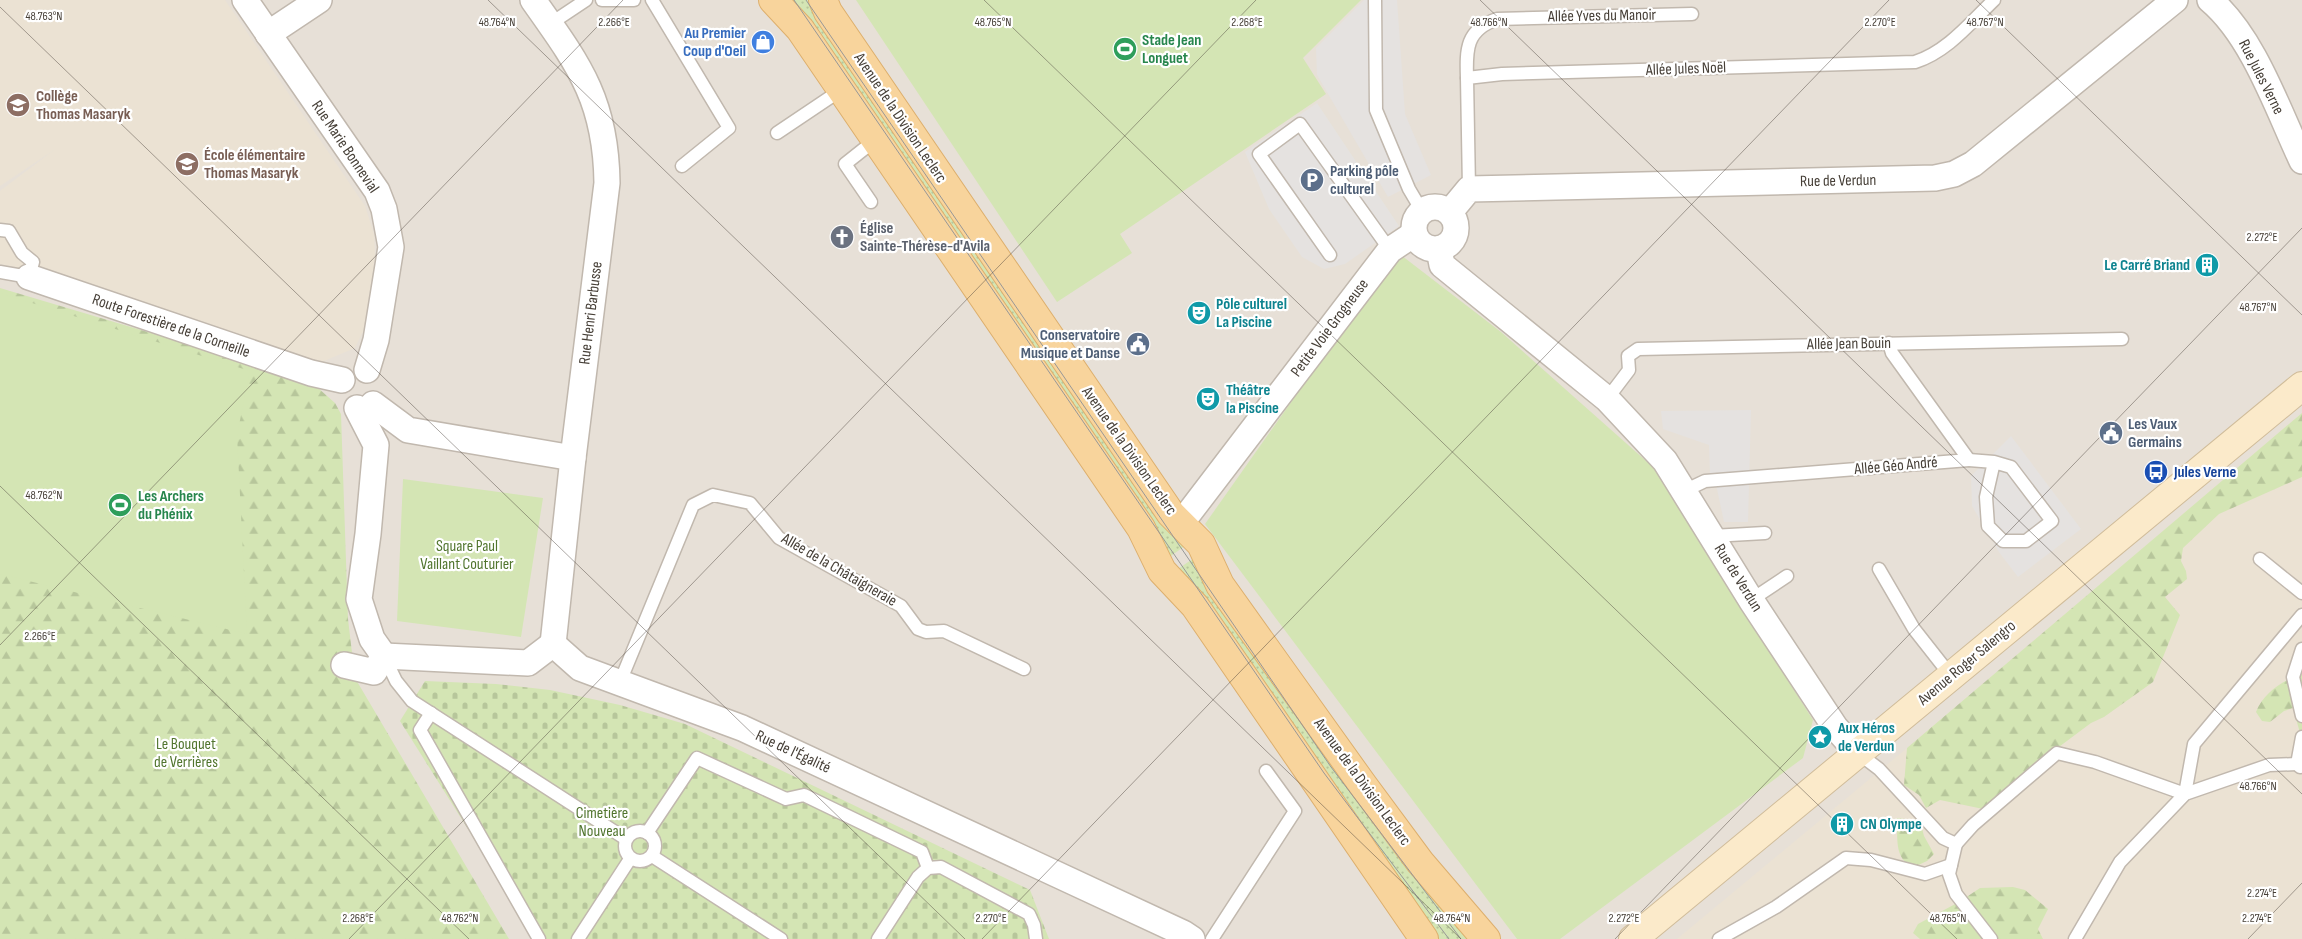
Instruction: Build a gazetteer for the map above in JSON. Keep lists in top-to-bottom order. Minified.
{"streets":{"main road":["Avenue de la Division Leclerc","Avenue Roger Salengro"],"street":["Rue Jules Verne","Rue Marie Bonnevial","Rue de Verdun","Rue Henri Barbusse","Route Forestière de la Corneille","Petite Voie Grogneuse","Rue de l'Égalité"],"lane":["Allée Yves du Manoir","Allée Jules Noël","Allée Jean Bouin","Allée Géo André","Allée de la Châtaigneraie"]},"crossings":[["Allée Yves du Manoir","Allée Jules Noël"],["Avenue de la Division Leclerc","Petite Voie Grogneuse"],["Rue Marie Bonnevial","Route Forestière de la Corneille"],["Rue de Verdun","Petite Voie Grogneuse"],["Rue de Verdun","Allée Jean Bouin"],["Rue de Verdun","Allée Géo André"],["Rue de Verdun","Avenue Roger Salengro"],["Rue Henri Barbusse","Rue de l'Égalité"],["Allée Jean Bouin","Allée Géo André"],["Allée de la Châtaigneraie","Rue de l'Égalité"]],"parks":["Square Paul Vaillant Couturier","Le Bouquet de Verrières","Cimetière Nouveau"],"places":{"shop":["Au Premier Coup d'Oeil"],"sports":["Stade Jean Longuet","Les Archers du Phénix"],"school or university":["Collège Thomas Masaryk","École élémentaire Thomas Masaryk"],"parking":["Parking pôle culturel"],"church":["Église Sainte-Thérèse-d'Avila"],"building":["Le Carré Briand","CN Olympe"],"theatre":["Pôle culturel La Piscine","Théâtre la Piscine"],"public building":["Conservatoire Musique et Danse","Les Vaux Germains"],"bus stop":["Jules Verne"],"place":["Aux Héros de Verdun"]},"coordinates":["48.763°N","48.764°N","48.765°N","48.766°N","48.767°N","2.266°E","2.268°E","2.270°E","2.272°E","48.762°N","2.274°E"]}
